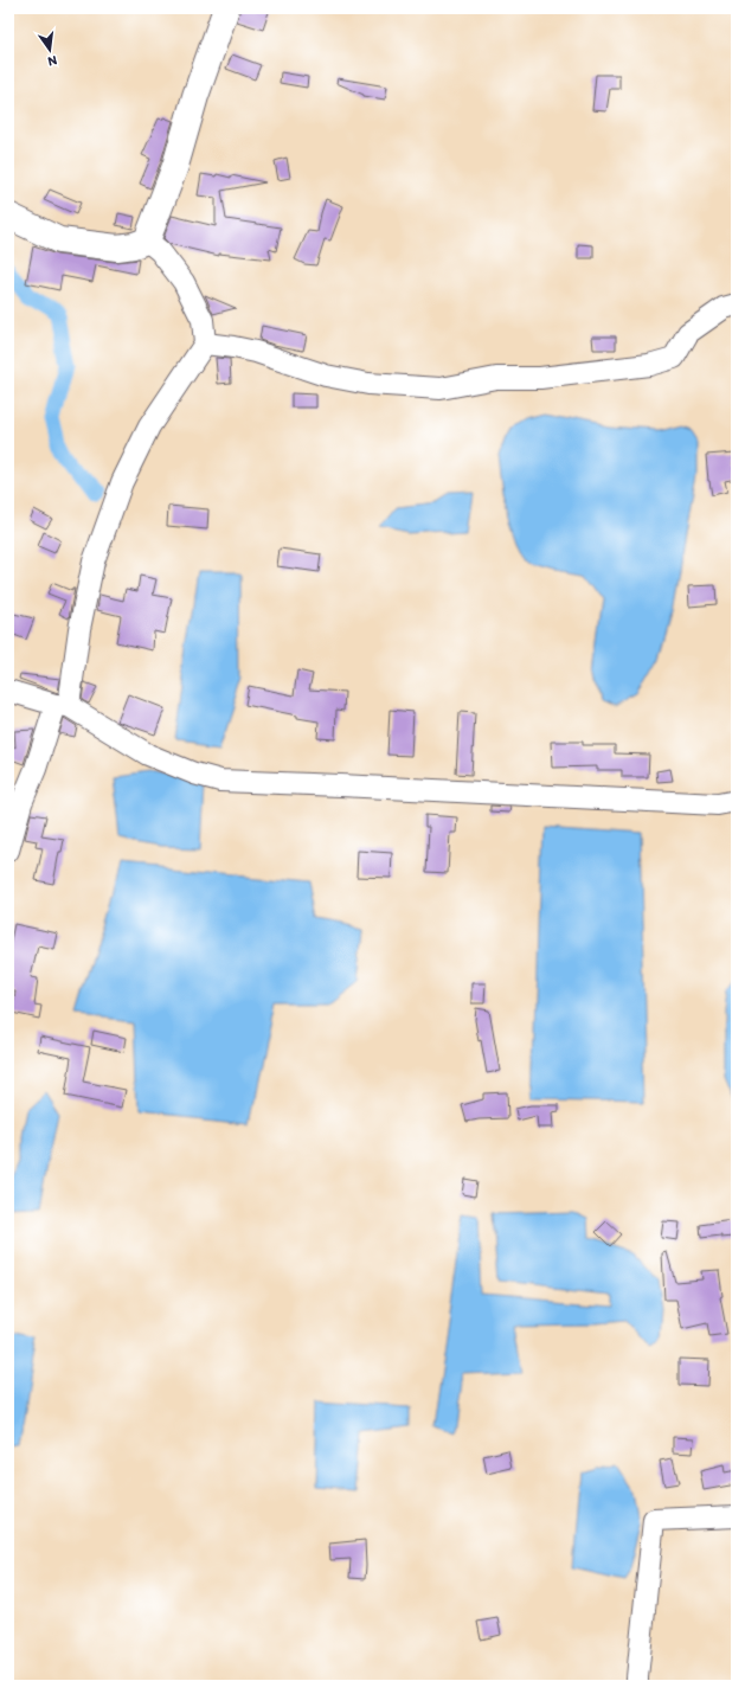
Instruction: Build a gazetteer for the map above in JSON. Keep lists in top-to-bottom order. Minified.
{"north":"bottom"}
